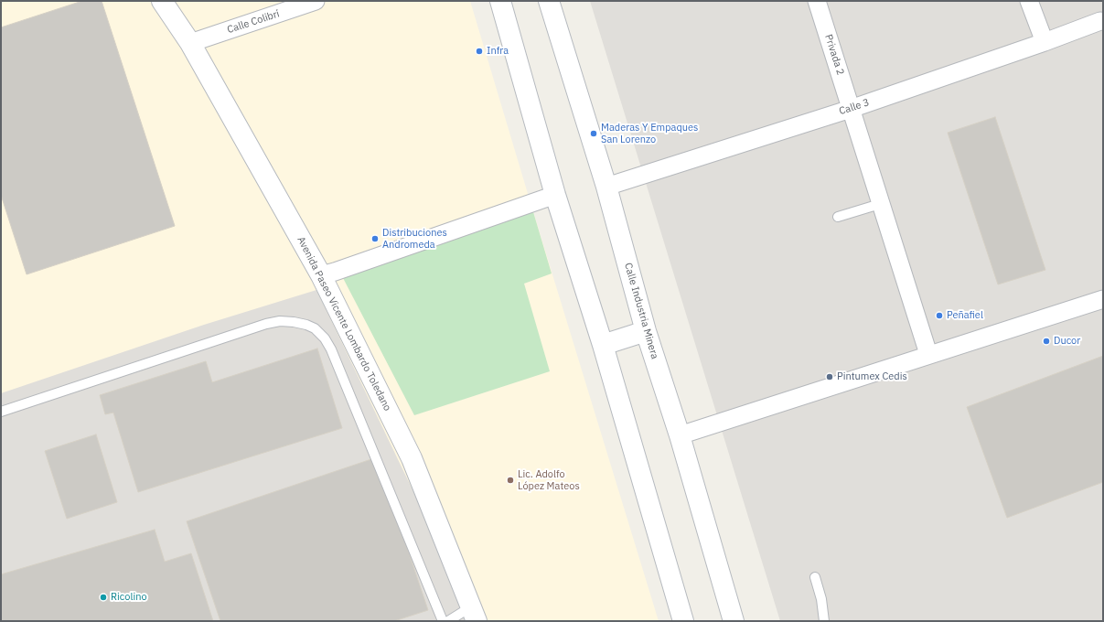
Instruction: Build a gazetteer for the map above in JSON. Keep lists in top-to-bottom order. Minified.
{"streets":{"main road":["Calle Industria Minera","Avenida Paseo Vicente Lombardo Toledano"],"street":["Calle Colibrí","Privada 2","Calle 3"]},"crossings":[["Calle Colibrí","Avenida Paseo Vicente Lombardo Toledano"],["Privada 2","Calle 3"],["Calle 3","Calle Industria Minera"]],"places":["Infra","Maderas Y Empaques San Lorenzo","Distribuciones Andromeda","Peñafiel","Ducor","Pintumex Cedis","Lic. Adolfo López Mateos","Ricolino"]}
